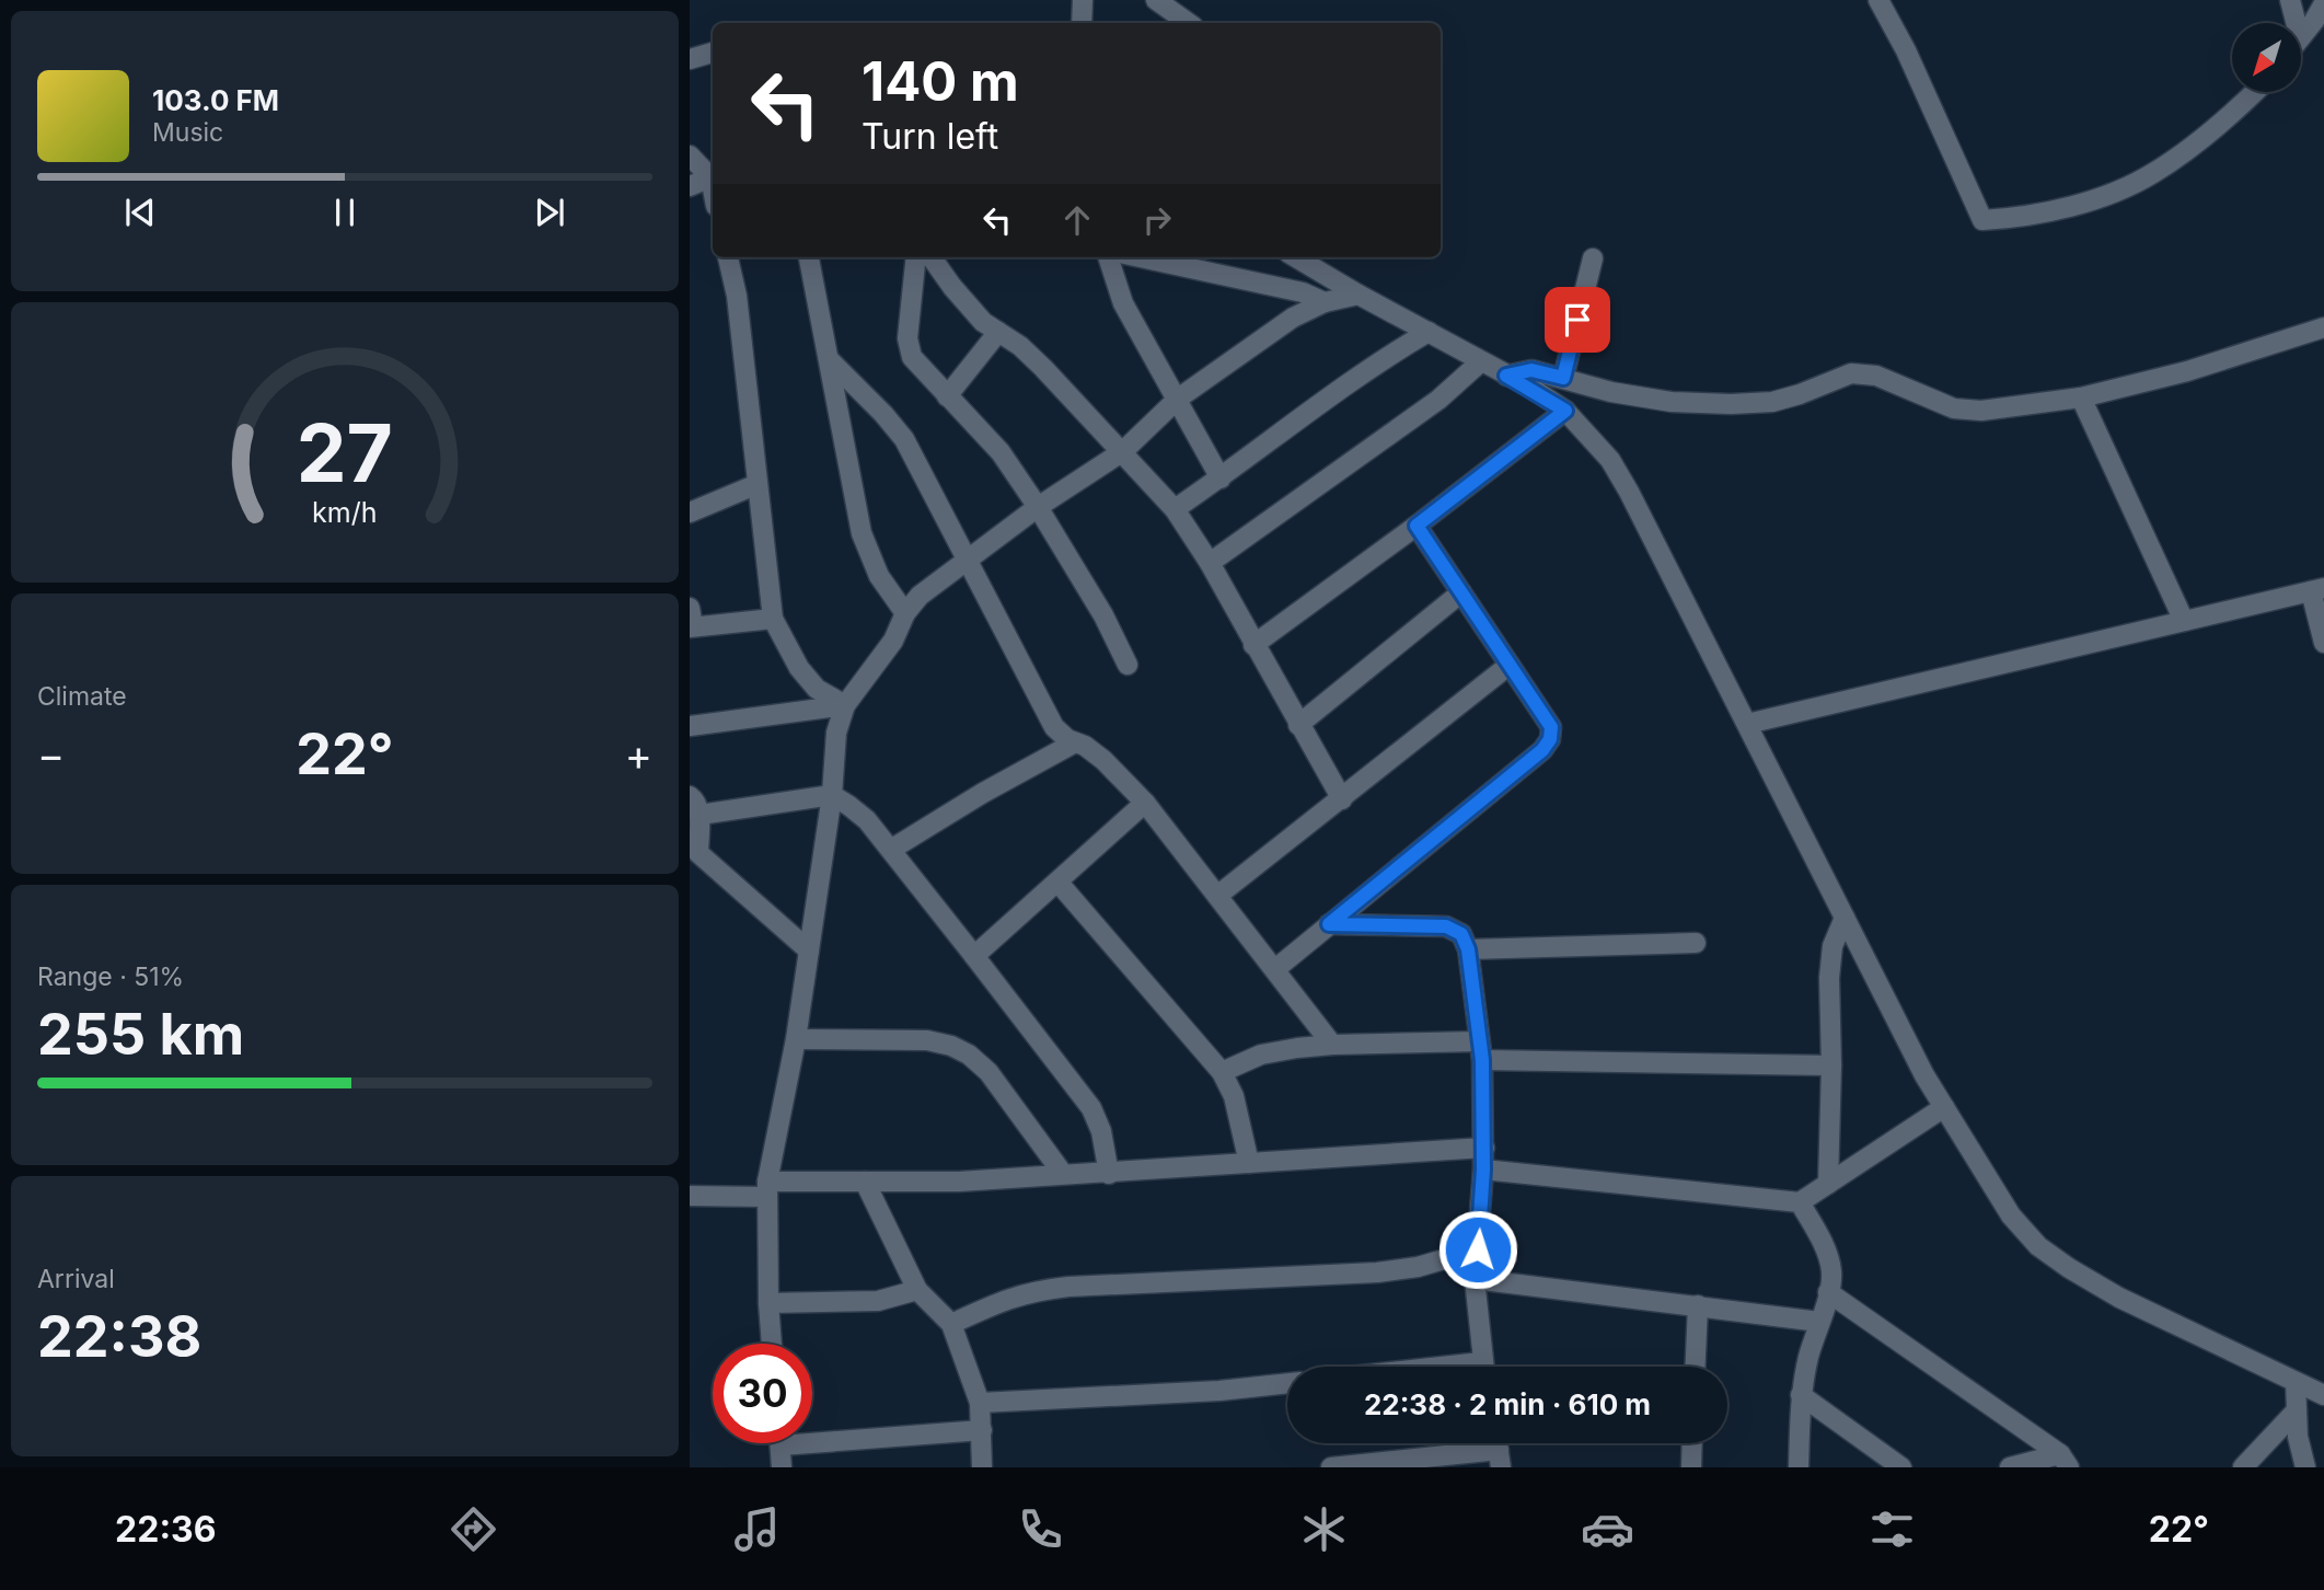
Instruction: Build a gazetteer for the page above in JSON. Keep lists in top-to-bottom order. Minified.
{"north":"bottom left","page":{"turn":["140 m","Turn left"],"song":["103.0 FM","Music"],"tile":["Climate",["Range · 51%","255 km"],["Arrival","22:38"]],"heat":["−","22°","+"],"limit":"30","trip":"22:38 · 2 min · 610 m","tabs":["22:36","22°"],"gauge":["27","km/h"]}}
